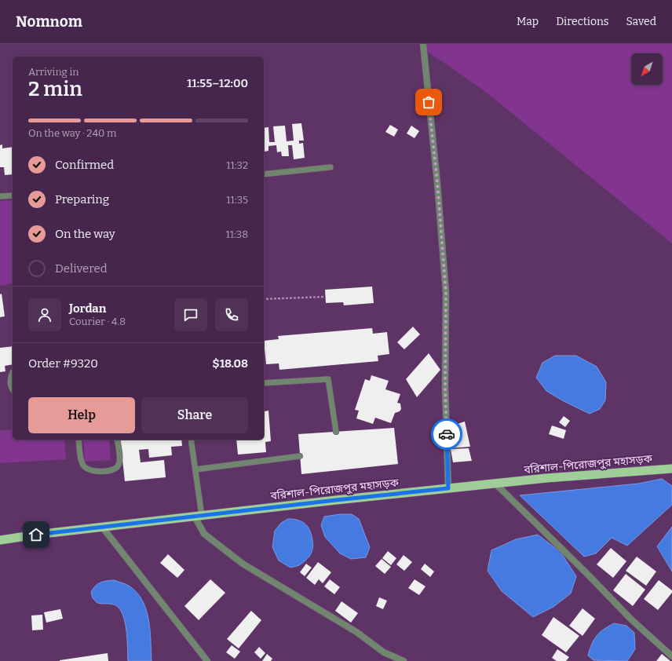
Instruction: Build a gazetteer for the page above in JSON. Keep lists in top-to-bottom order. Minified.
{"streets":{"highway":["বরিশাল-পিরোজপুর মহাসড়ক"]},"north":"bottom left","page":{"header":"Nomnom","nav":["Map","Directions","Saved"],"heading":["2 min","Arriving in","11:55–12:00"],"panel":["Jordan","Courier · 4.8","Order #9320","$18.08"],"bar":"On the way · 240 m","list":[["Confirmed","11:32"],["Preparing","11:35"],["On the way","11:38"],"Delivered"],"buttons":["Help","Share"]}}
